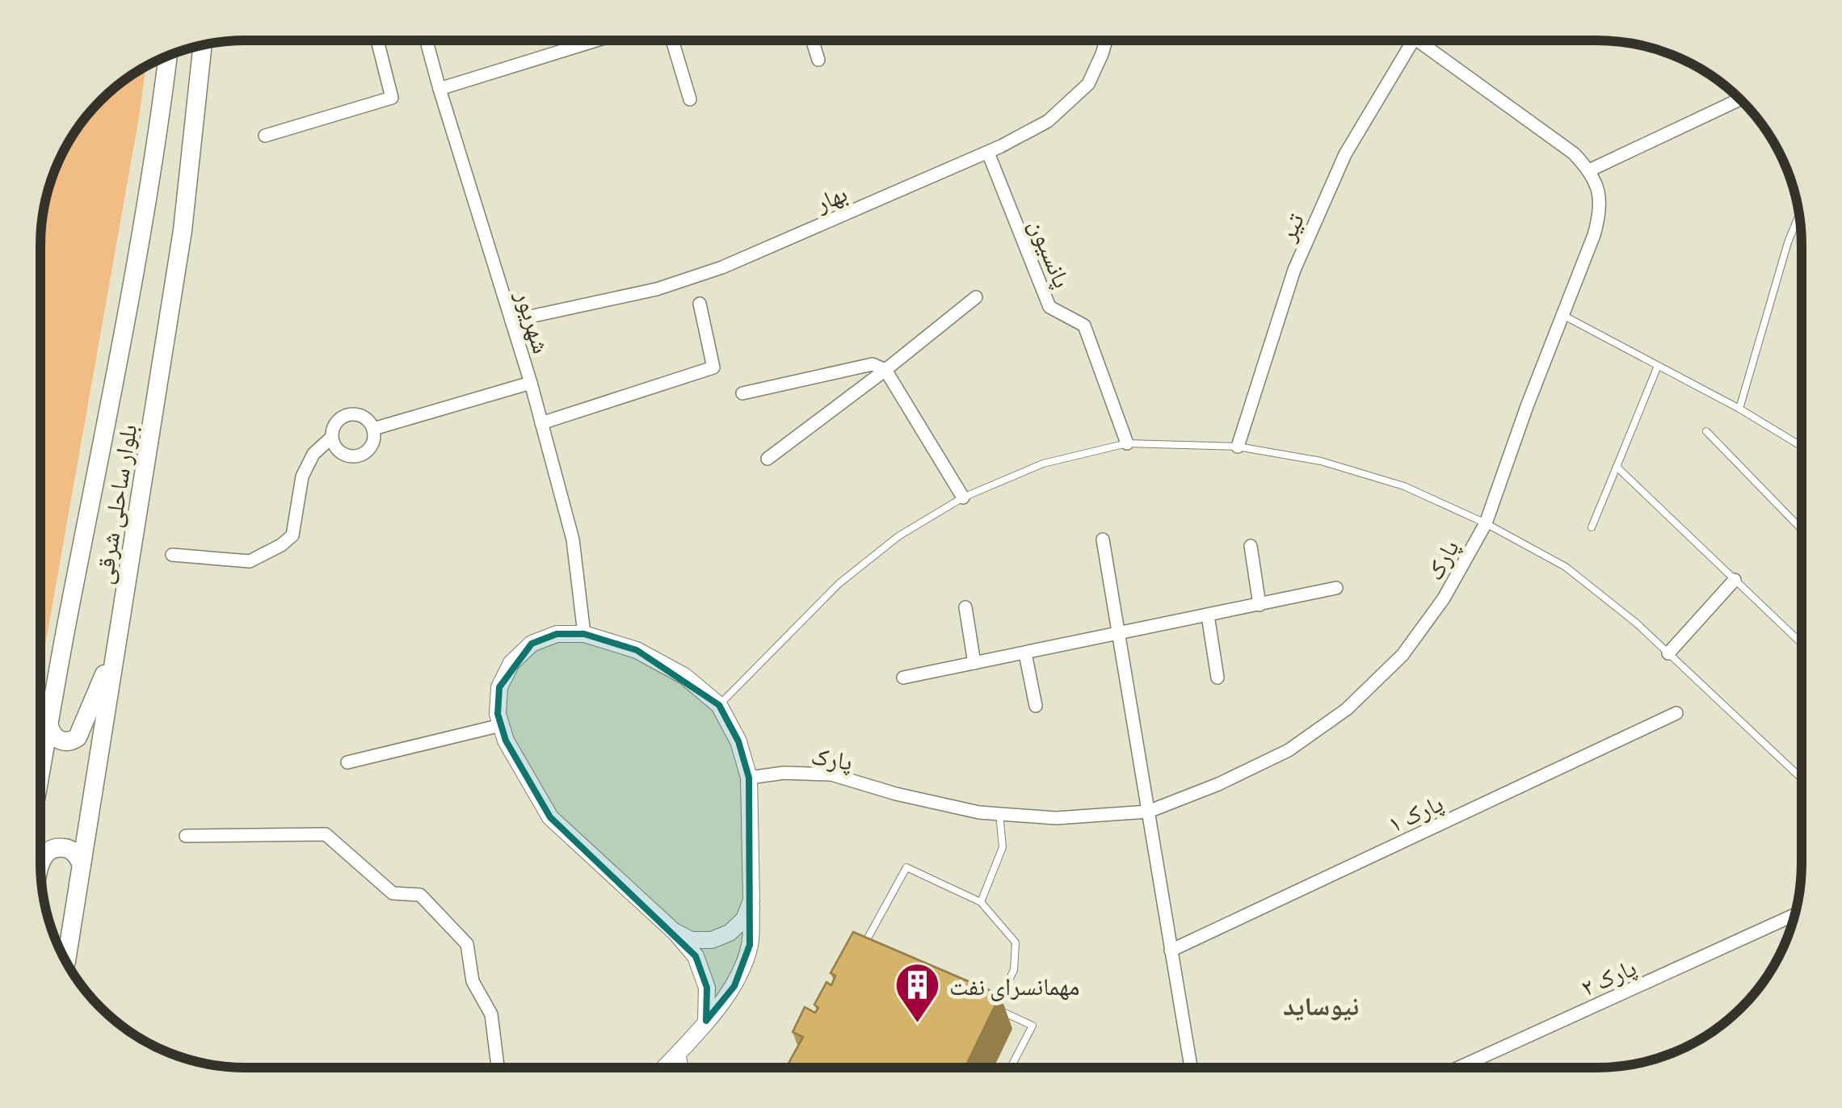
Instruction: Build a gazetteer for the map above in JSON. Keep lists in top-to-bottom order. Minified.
{"streets":{"main road":["بلوار ساحلی شرقی"],"street":["بهار","تیر","پانسیون","شهریور","پارک","پارک ۱","پارک ۲"]},"crossings":[["بهار","پانسیون"],["بهار","شهریور"]],"districts":["نیوساید"],"places":{"building":["مهمانسرای نفت"]}}
